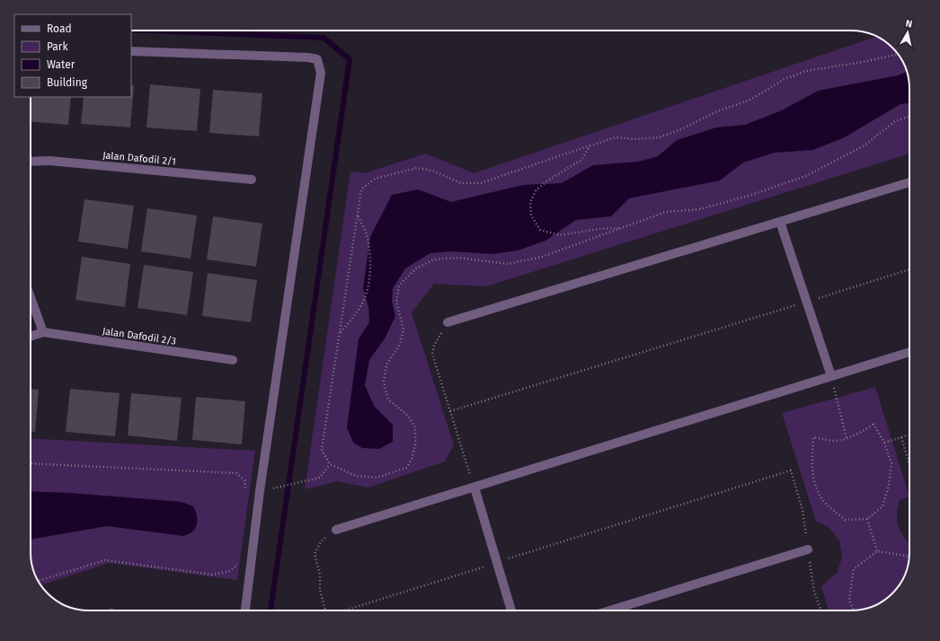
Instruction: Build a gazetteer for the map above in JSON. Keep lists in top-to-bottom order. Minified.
{"streets":{"street":["Jalan Dafodil 2/1","Jalan Dafodil 2/3"]},"legend":["Road","Park","Water","Building"],"north":"top"}
